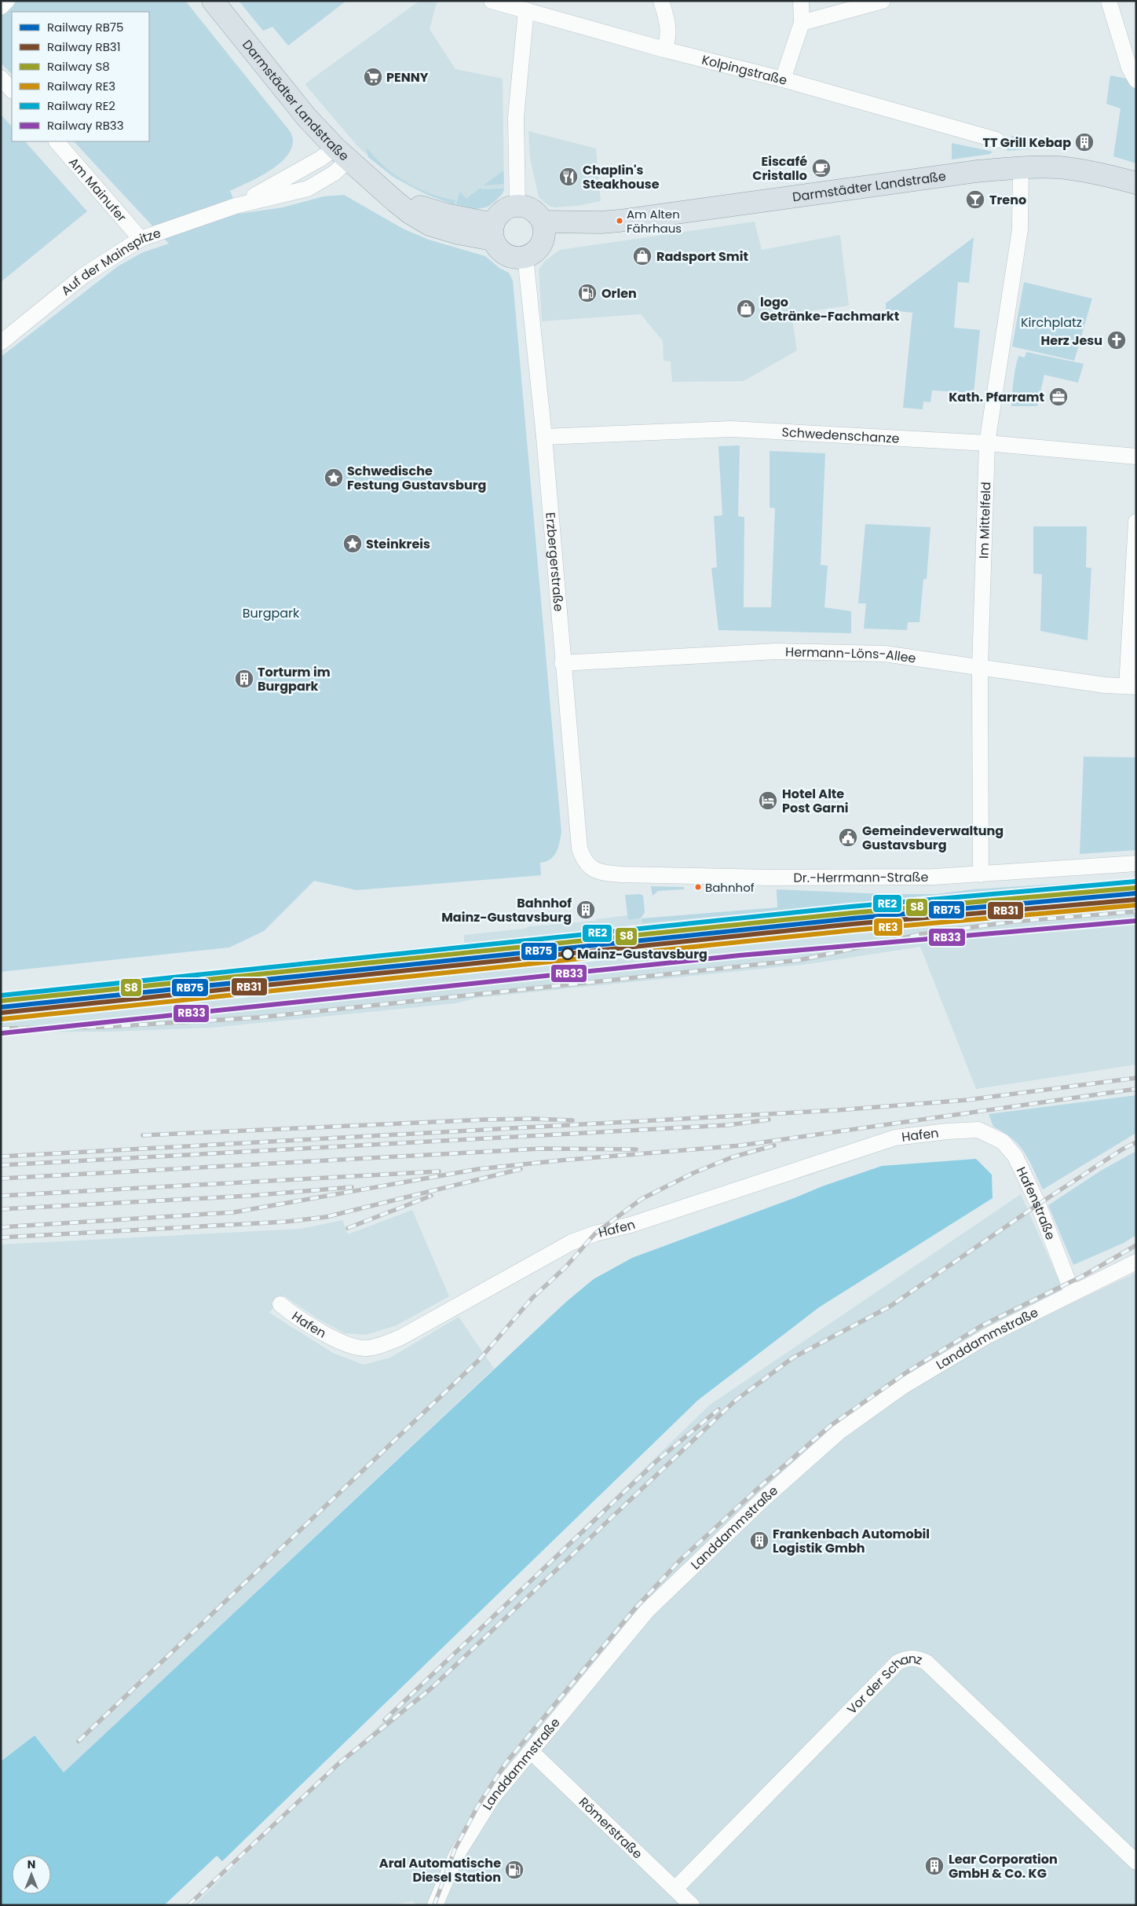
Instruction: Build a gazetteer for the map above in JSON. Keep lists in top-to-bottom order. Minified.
{"streets":{"main road":["Darmstädter Landstraße"],"street":["Kolpingstraße","Am Mainufer","Auf der Mainspitze","Schwedenschanze","Im Mittelfeld","Erzbergerstraße","Hermann-Löns-Allee","Dr.-Herrmann-Straße","Hafen","Hafenstraße","Landdammstraße","Vor der Schanz","Römerstraße"]},"crossings":[["Darmstädter Landstraße","Auf der Mainspitze"],["Darmstädter Landstraße","Im Mittelfeld"],["Darmstädter Landstraße","Erzbergerstraße"],["Am Mainufer","Auf der Mainspitze"],["Schwedenschanze","Im Mittelfeld"],["Schwedenschanze","Erzbergerstraße"],["Im Mittelfeld","Hermann-Löns-Allee"],["Im Mittelfeld","Dr.-Herrmann-Straße"],["Erzbergerstraße","Hermann-Löns-Allee"],["Erzbergerstraße","Dr.-Herrmann-Straße"],["Hafen","Hafenstraße"],["Hafenstraße","Landdammstraße"],["Landdammstraße","Römerstraße"],["Vor der Schanz","Römerstraße"]],"parks":["Kirchplatz","Burgpark"],"places":{"supermarket":["PENNY"],"building":["TT Grill Kebap","Torturm im Burgpark","Bahnhof Mainz-Gustavsburg","Frankenbach Automobil Logistik Gmbh","Lear Corporation GmbH & Co. KG"],"cafe":["Eiscafé Cristallo"],"restaurant":["Chaplin's Steakhouse"],"bar":["Treno"],"other":["Am Alten Fährhaus","Bahnhof","Mainz-Gustavsburg"],"shop":["Radsport Smit","logo Getränke-Fachmarkt"],"fuel station":["Orlen","Aral Automatische Diesel Station"],"church":["Herz Jesu"],"office":["Kath. Pfarramt"],"place":["Schwedische Festung Gustavsburg","Steinkreis"],"hotel":["Hotel Alte Post Garni"],"public building":["Gemeindeverwaltung Gustavsburg"]},"lines":["rail line RE2","rail line S8","rail line RB75","rail line RB31","rail line RE3","rail line RB33"],"legend":["Railway RB75","Railway RB31","Railway S8","Railway RE3","Railway RE2","Railway RB33"],"north":"top"}
